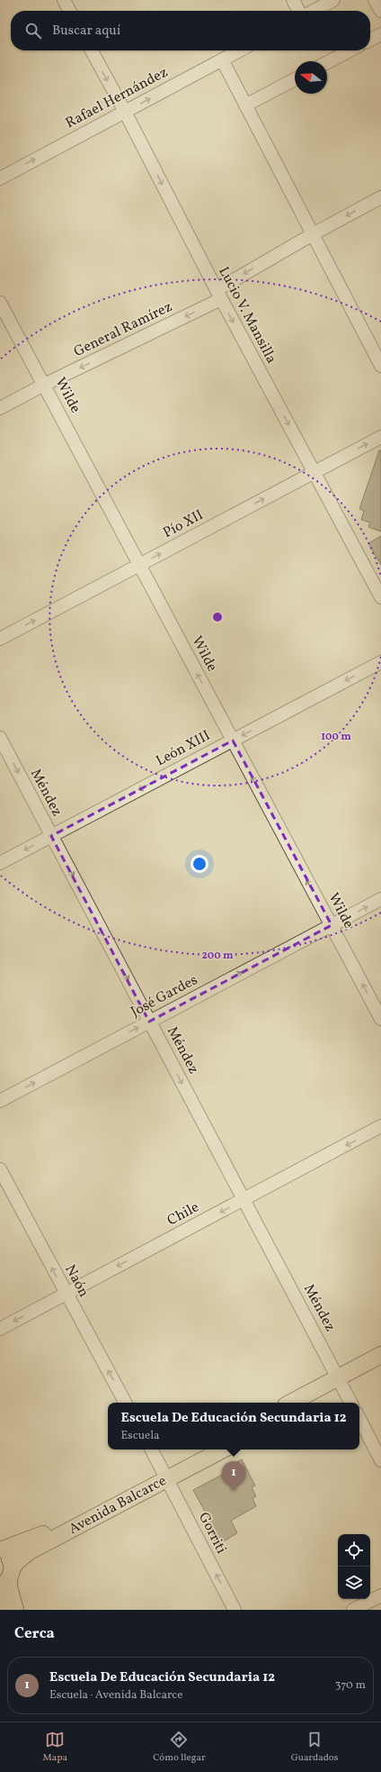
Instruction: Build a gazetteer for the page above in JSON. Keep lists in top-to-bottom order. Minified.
{"streets":{"main road":["Avenida Balcarce"],"street":["Rafael Hernández","Lucio V. Mansilla","General Ramírez","Wilde","Pío XII","León XIII","Méndez","José Gardes","Chile","Naón","Gorriti"]},"crossings":[["Rafael Hernández","Lucio V. Mansilla"],["Lucio V. Mansilla","General Ramírez"],["Lucio V. Mansilla","Pío XII"],["General Ramírez","Wilde"],["Wilde","Pío XII"],["Wilde","León XIII"],["Wilde","José Gardes"],["León XIII","Méndez"],["Méndez","José Gardes"],["Méndez","Chile"],["Chile","Naón"],["Avenida Balcarce","Gorriti"]],"one_way":["Rafael Hernández","General Ramírez","Wilde","Pío XII","León XIII","Méndez","José Gardes","Chile","Naón","Gorriti"],"north":"left","page":{"search":"Buscar aquí","popup":["Escuela De Educación Secundaria 12","Escuela"],"pins":"1","heading":"Cerca","list":[{"mark":"1","name":"Escuela De Educación Secundaria 12","note":"Escuela · Avenida Balcarce","value":"370 m"}],"nav":["Mapa","Cómo llegar","Guardados"]},"rings":["100 m","200 m"]}
